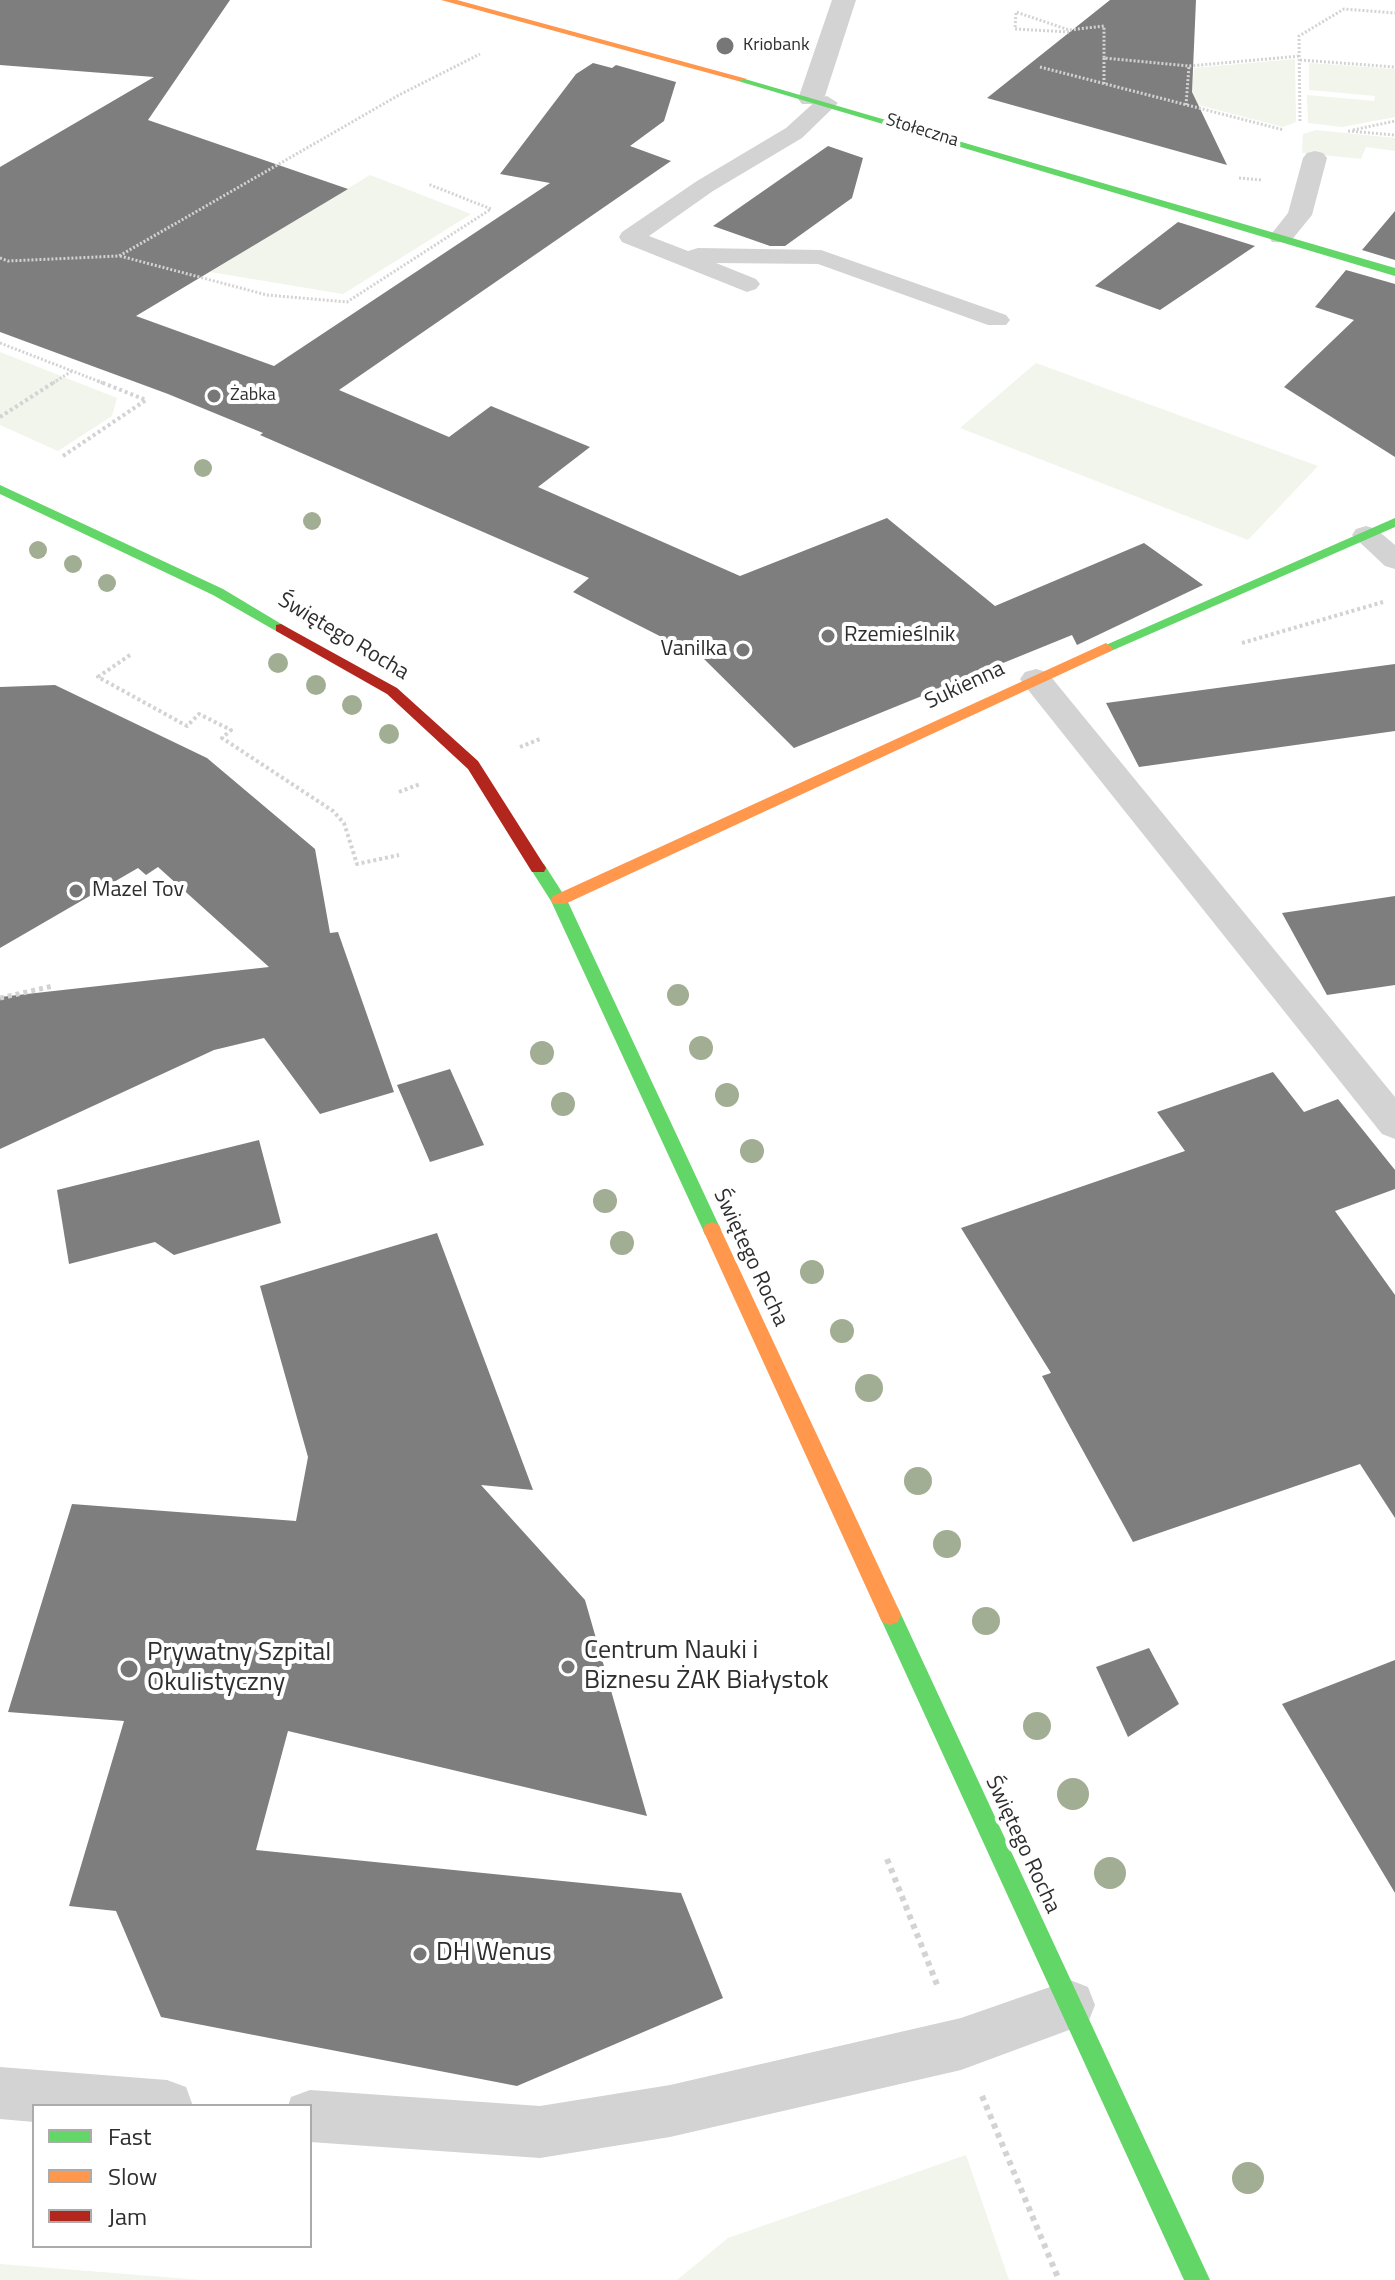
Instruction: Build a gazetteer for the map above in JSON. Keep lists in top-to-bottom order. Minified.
{"streets":{"street":["Stołeczna","Świętego Rocha","Sukienna"]},"crossings":[["Świętego Rocha","Sukienna"]],"places":["Kriobank","Żabka","Rzemieślnik","Vanilka","Mazel Tov","Centrum Nauki i Biznesu ŻAK Białystok","Prywatny Szpital Okulistyczny","DH Wenus"],"legend":["Fast","Slow","Jam"]}
